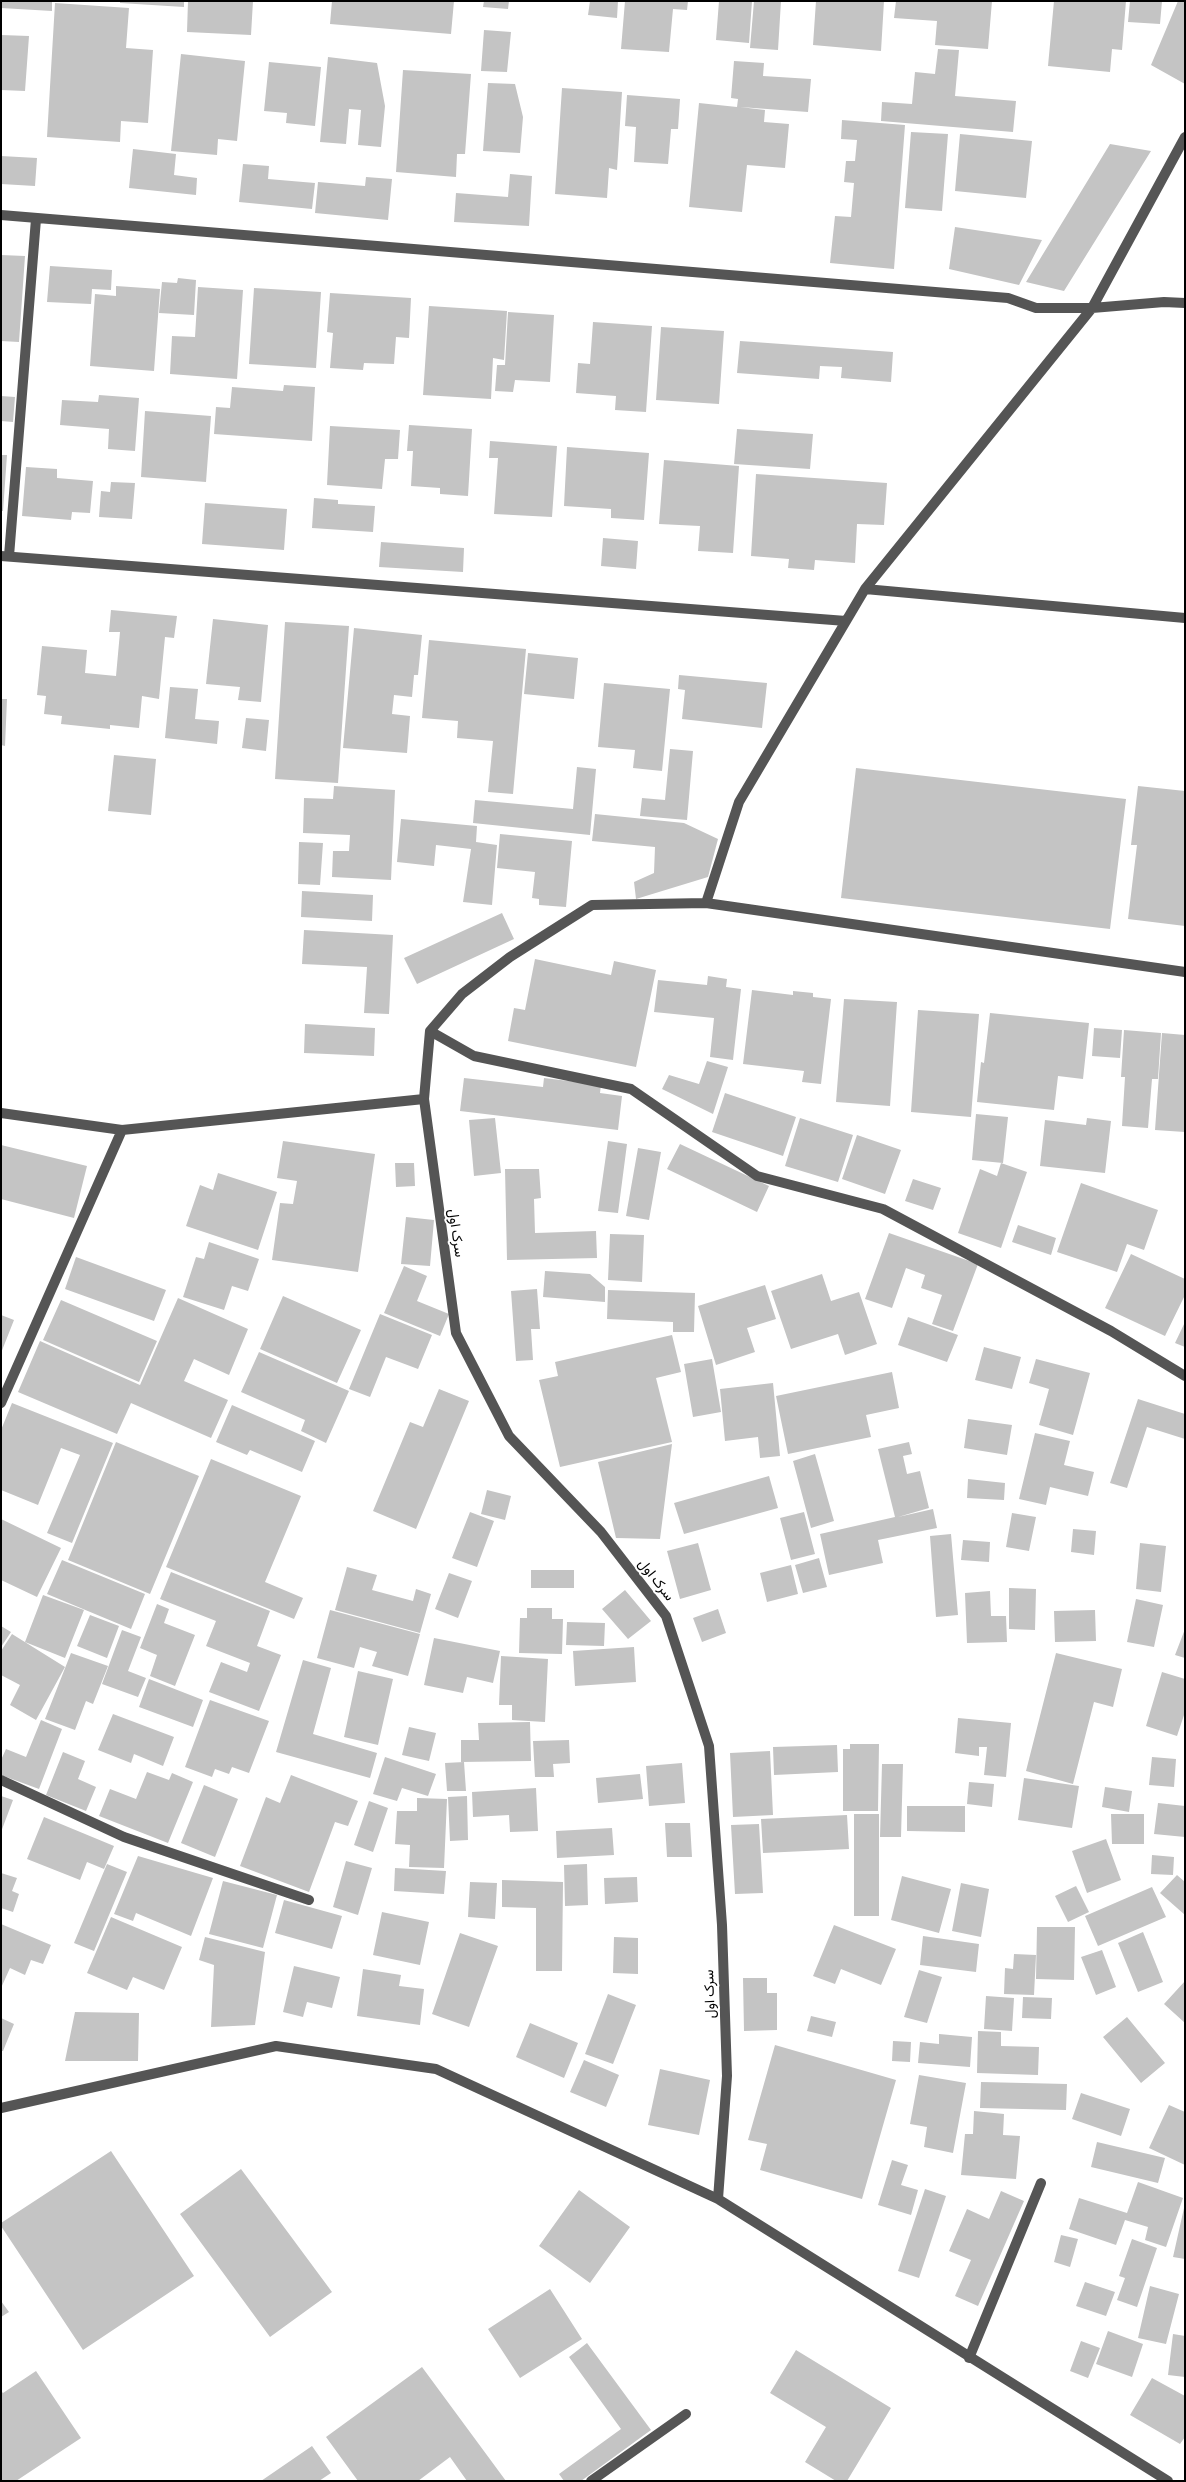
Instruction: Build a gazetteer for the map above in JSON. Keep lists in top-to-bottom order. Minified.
{"streets":{"street":["سرک اول"]}}
